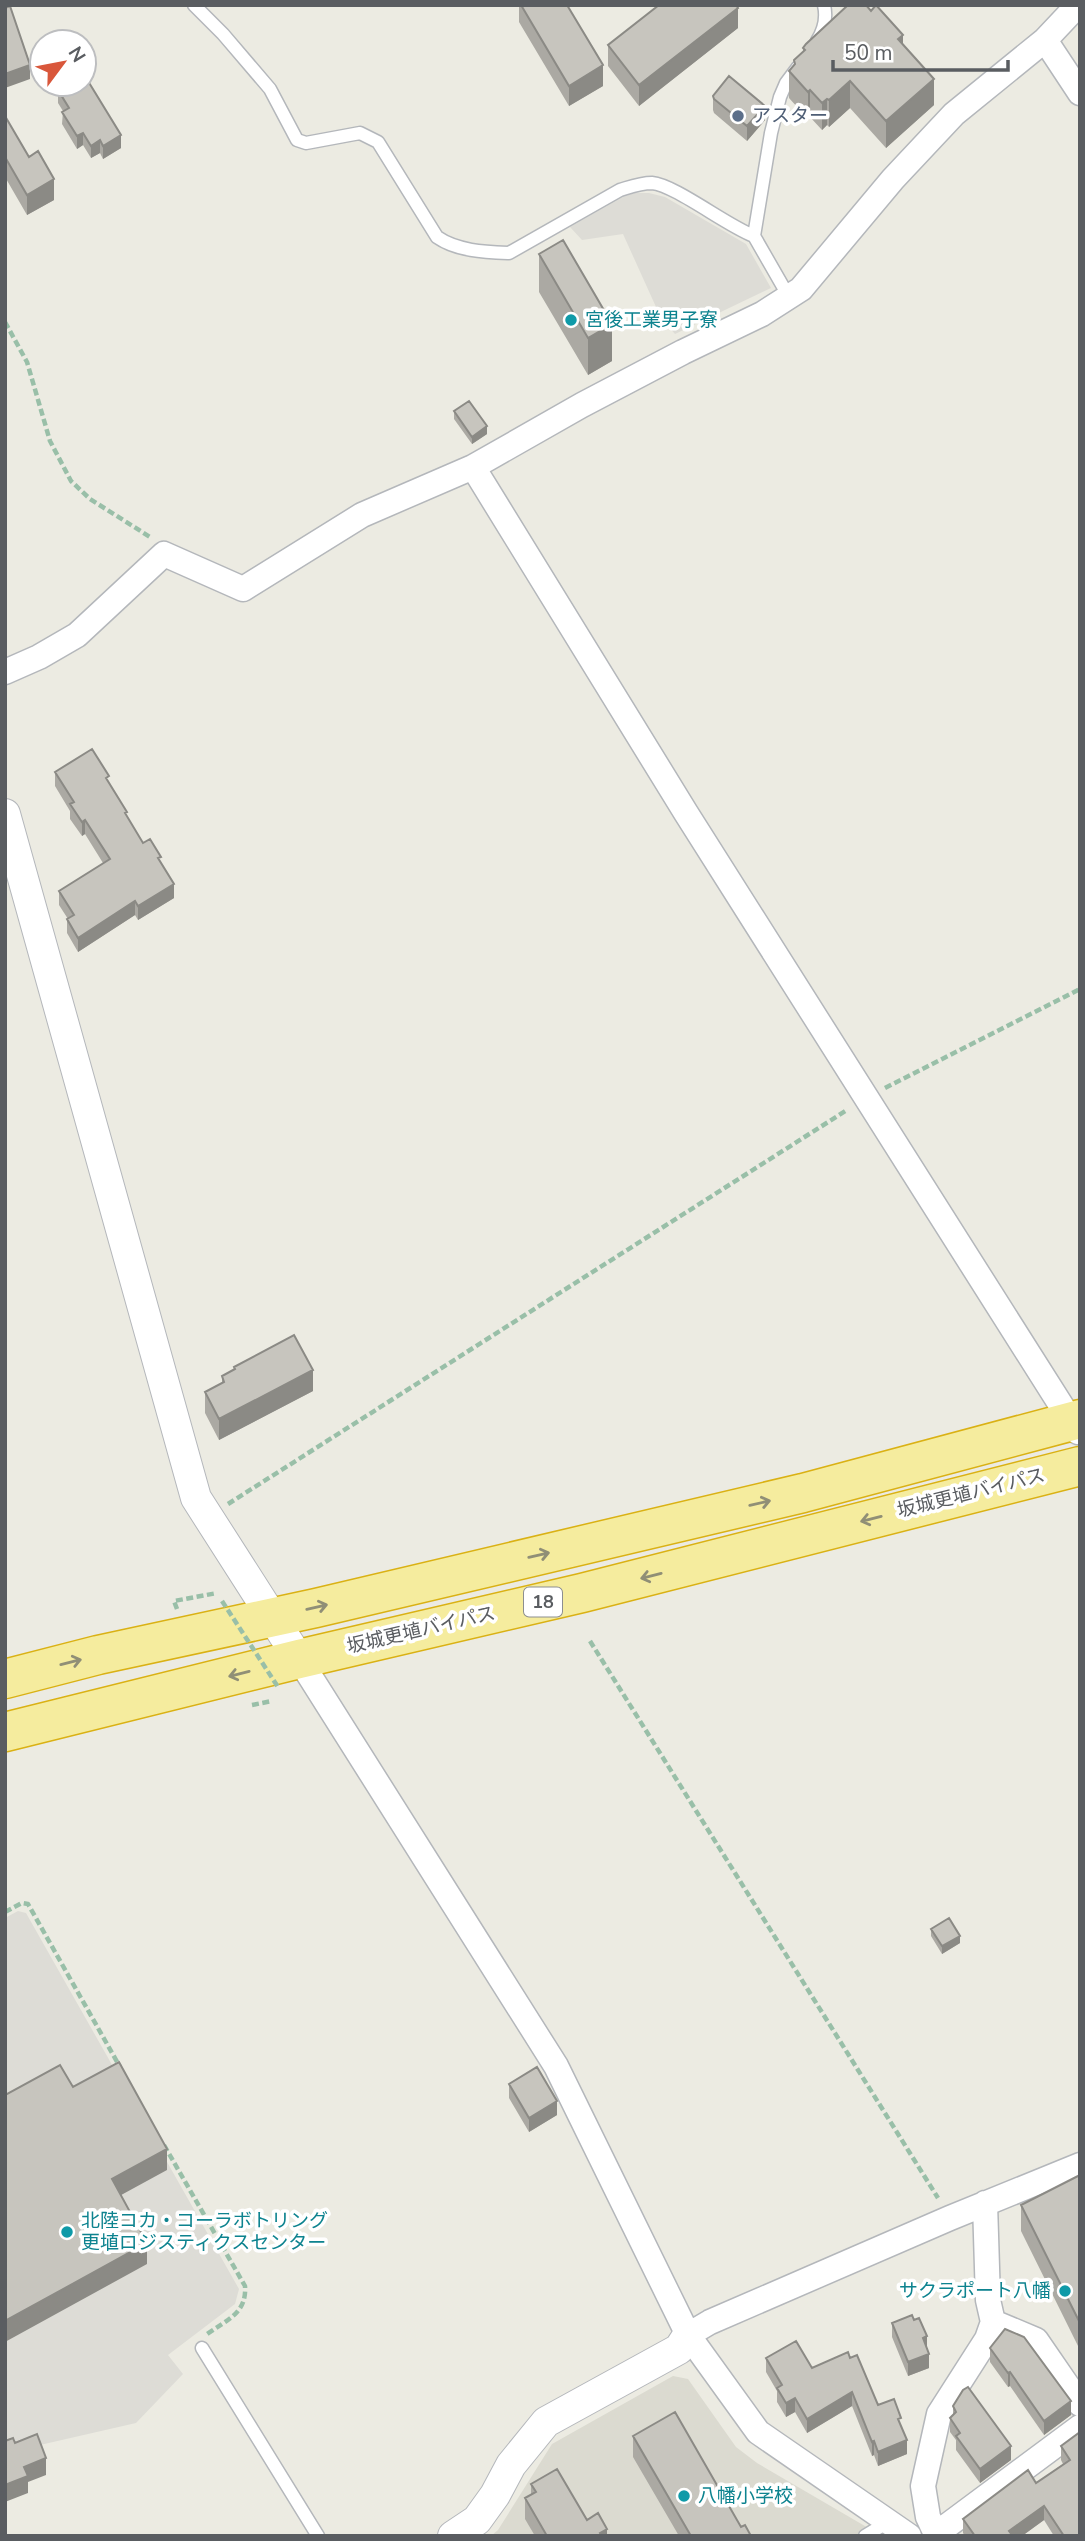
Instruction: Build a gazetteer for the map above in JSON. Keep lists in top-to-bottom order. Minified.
{"streets":{"highway":["坂城更埴バイパス","18"]},"places":["アスター","宮後工業男子寮","北陸コカ・コーラボトリング 更埴ロジスティクスセンター","サクラポート八幡","八幡小学校"],"scale_bar":"50 m","north":"top right"}
